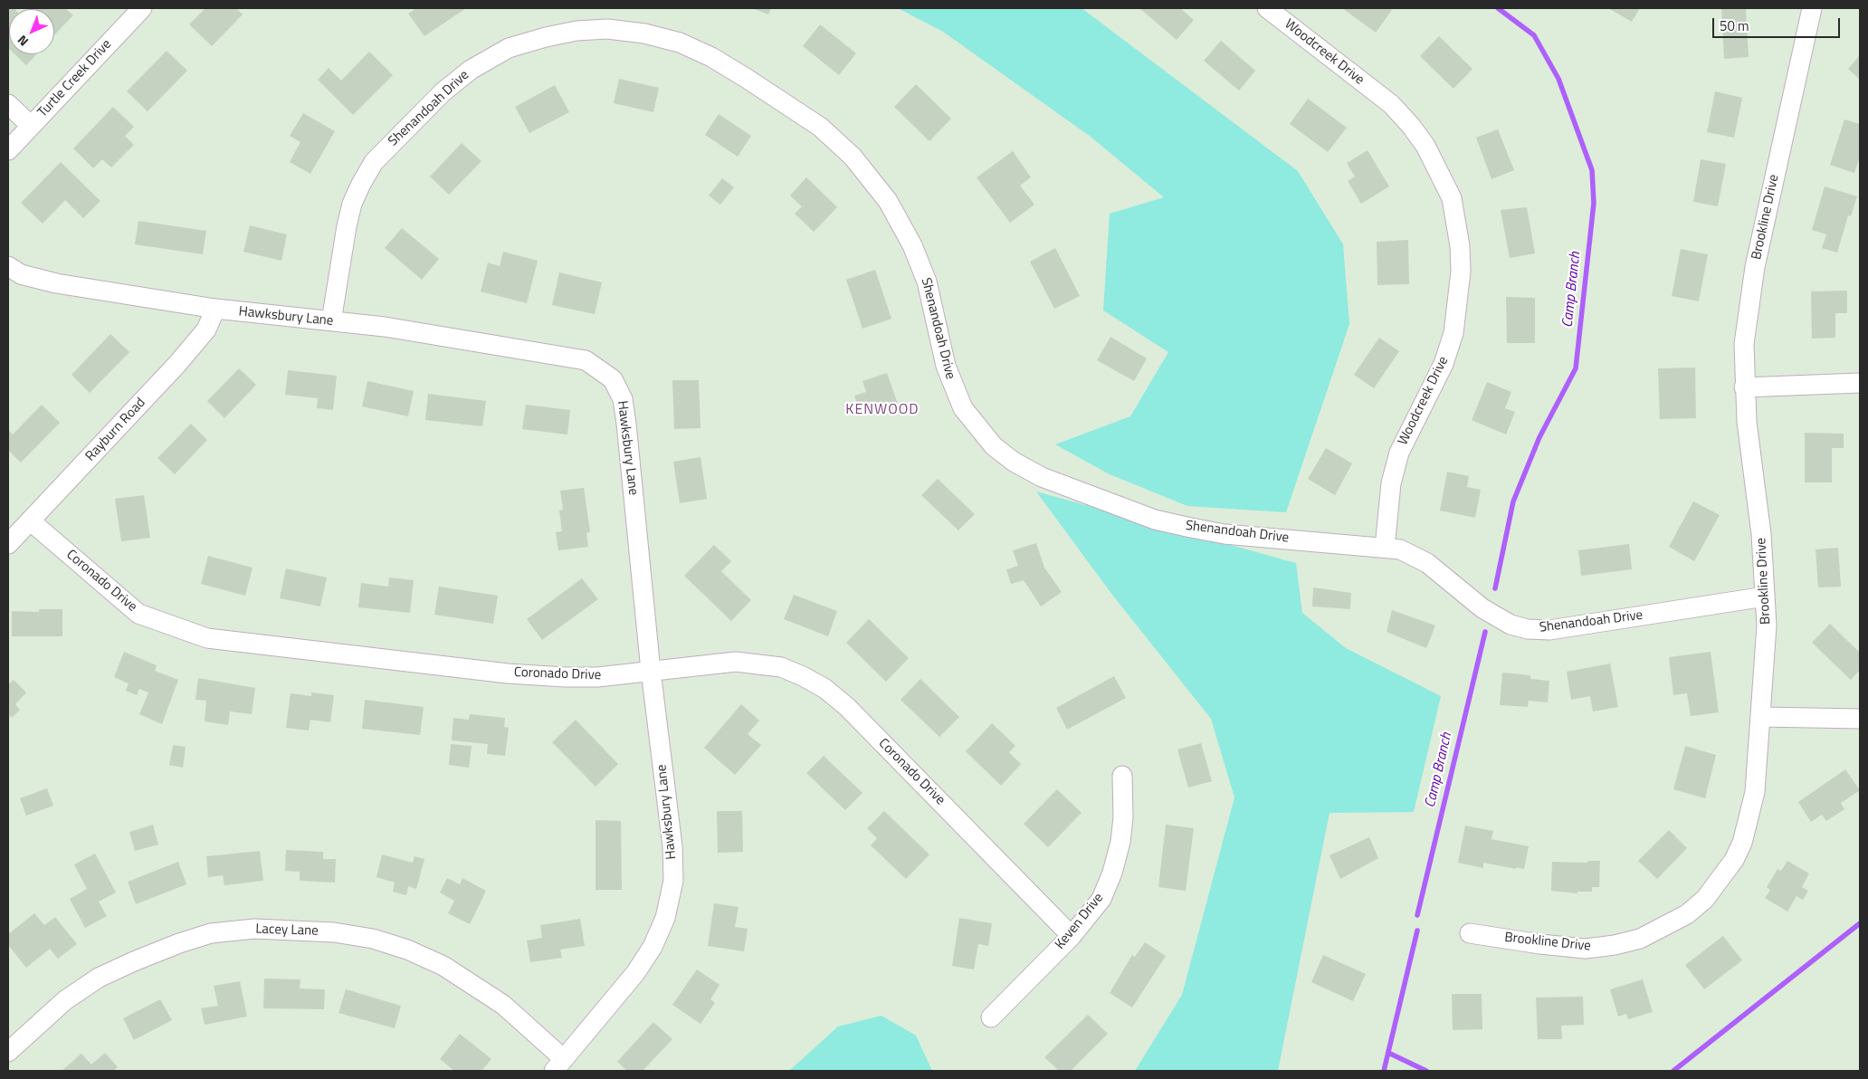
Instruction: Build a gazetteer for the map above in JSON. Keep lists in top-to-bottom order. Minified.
{"streets":{"street":["Woodcreek Drive","Turtle Creek Drive","Shenandoah Drive","Brookline Drive","Hawksbury Lane","Rayburn Road","Coronado Drive","Keven Drive","Lacey Lane"]},"crossings":[["Woodcreek Drive","Shenandoah Drive"],["Shenandoah Drive","Brookline Drive"],["Shenandoah Drive","Hawksbury Lane"],["Hawksbury Lane","Rayburn Road"],["Hawksbury Lane","Coronado Drive"],["Hawksbury Lane","Lacey Lane"],["Rayburn Road","Coronado Drive"],["Coronado Drive","Keven Drive"]],"districts":["KENWOOD"],"water":["Camp Branch"],"scale_bar":"50 m","north":"bottom left"}
